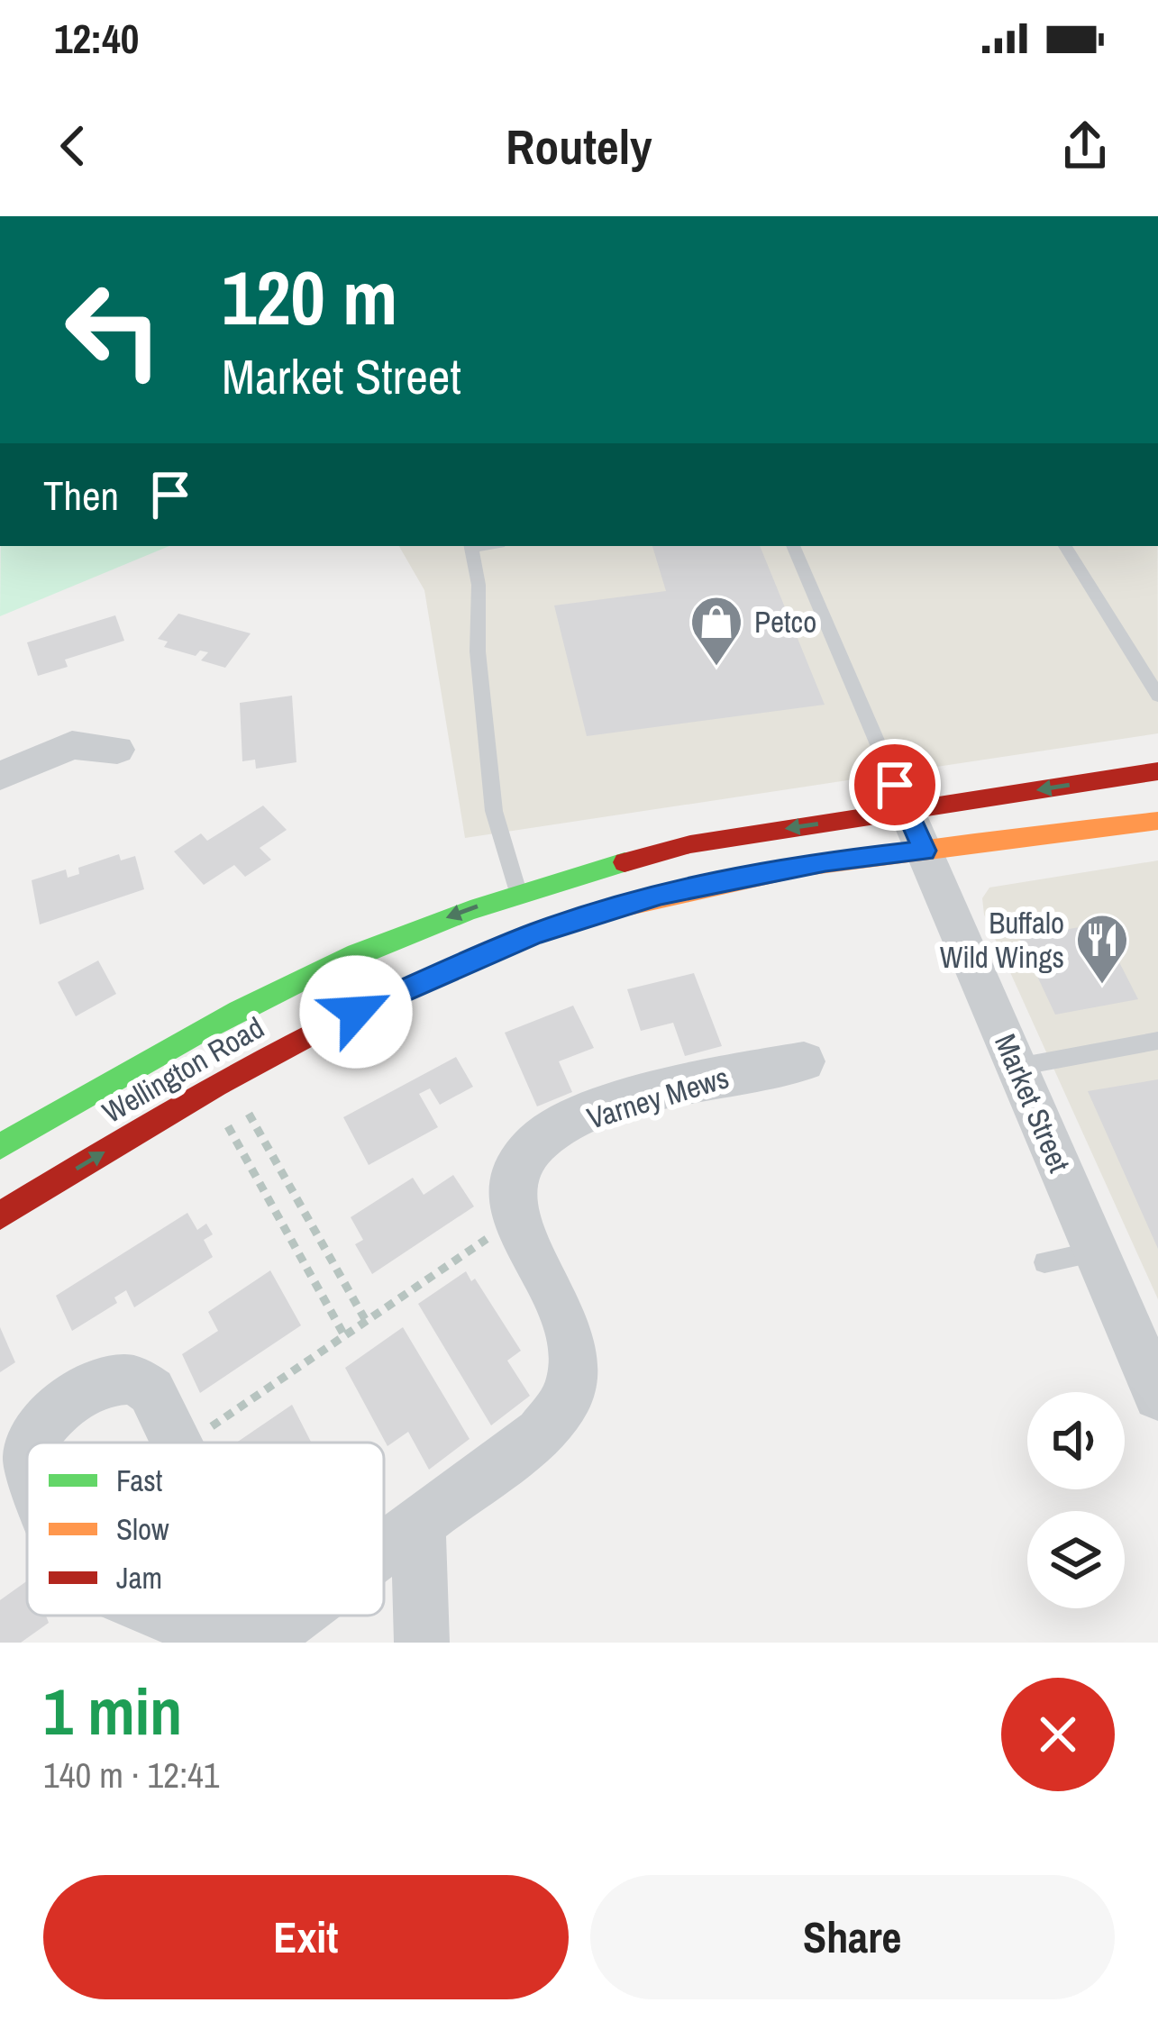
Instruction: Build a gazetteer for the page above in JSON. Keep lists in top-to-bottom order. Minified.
{"streets":{"main road":["Wellington Road"],"street":["Varney Mews","Market Street"]},"crossings":[["Wellington Road","Market Street"]],"places":{"shop":["Petco"],"restaurant":["Buffalo Wild Wings"]},"legend":["Fast","Slow","Jam"],"page":{"status":"12:40","header":"Routely","turn":["120 m","Market Street"],"then":"Then","heading":["1 min","140 m · 12:41"],"buttons":["Exit","Share"]}}
